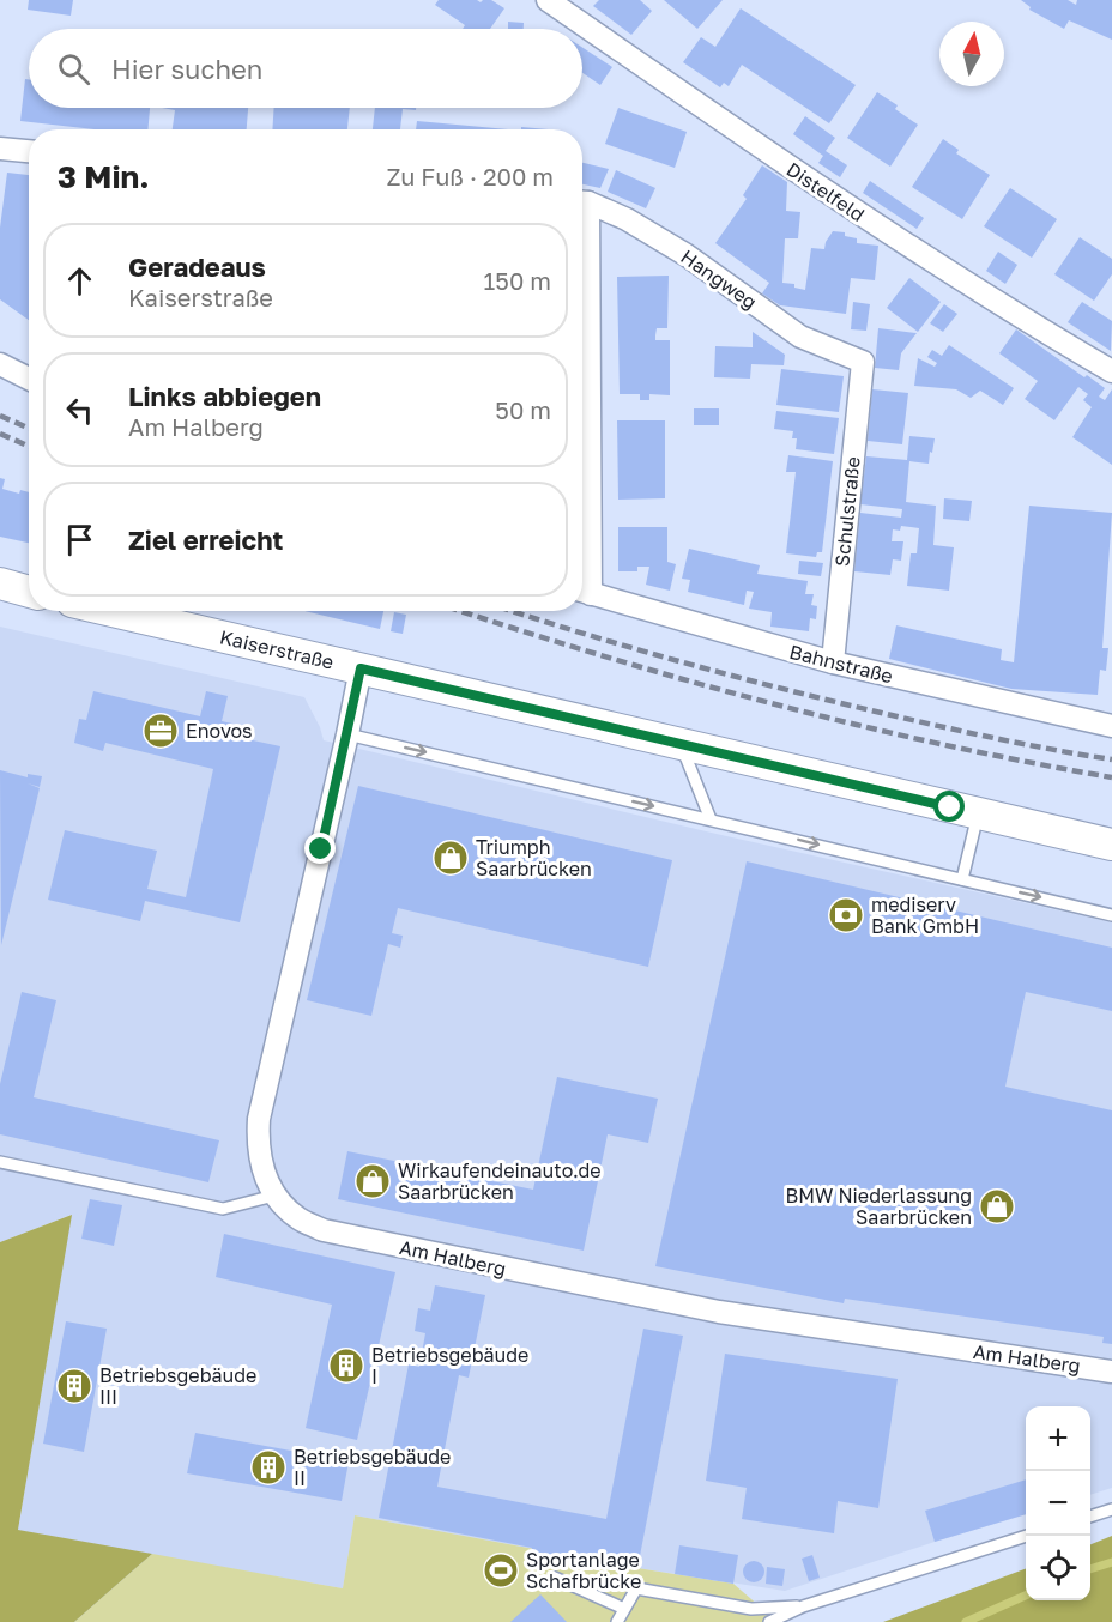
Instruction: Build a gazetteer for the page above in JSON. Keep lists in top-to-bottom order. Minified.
{"streets":{"main road":["Kaiserstraße"],"street":["Distelfeld","Hangweg","Schulstraße","Bahnstraße","Am Halberg"]},"crossings":[["Hangweg","Schulstraße"],["Schulstraße","Bahnstraße"],["Kaiserstraße","Am Halberg"]],"places":{"office":["Enovos"],"shop":["Triumph Saarbrücken","Wirkaufendeinauto.de Saarbrücken","BMW Niederlassung Saarbrücken"],"bank":["mediserv Bank GmbH"],"building":["Betriebsgebäude I","Betriebsgebäude III","Betriebsgebäude II"],"sports":["Sportanlage Schafbrücke"]},"north":"top","page":{"search":"Hier suchen","heading":["3 Min.","Zu Fuß · 200 m"],"list":[["Geradeaus","Kaiserstraße","150 m"],["Links abbiegen","Am Halberg","50 m"],"Ziel erreicht"],"map_buttons":["+","−"]}}
